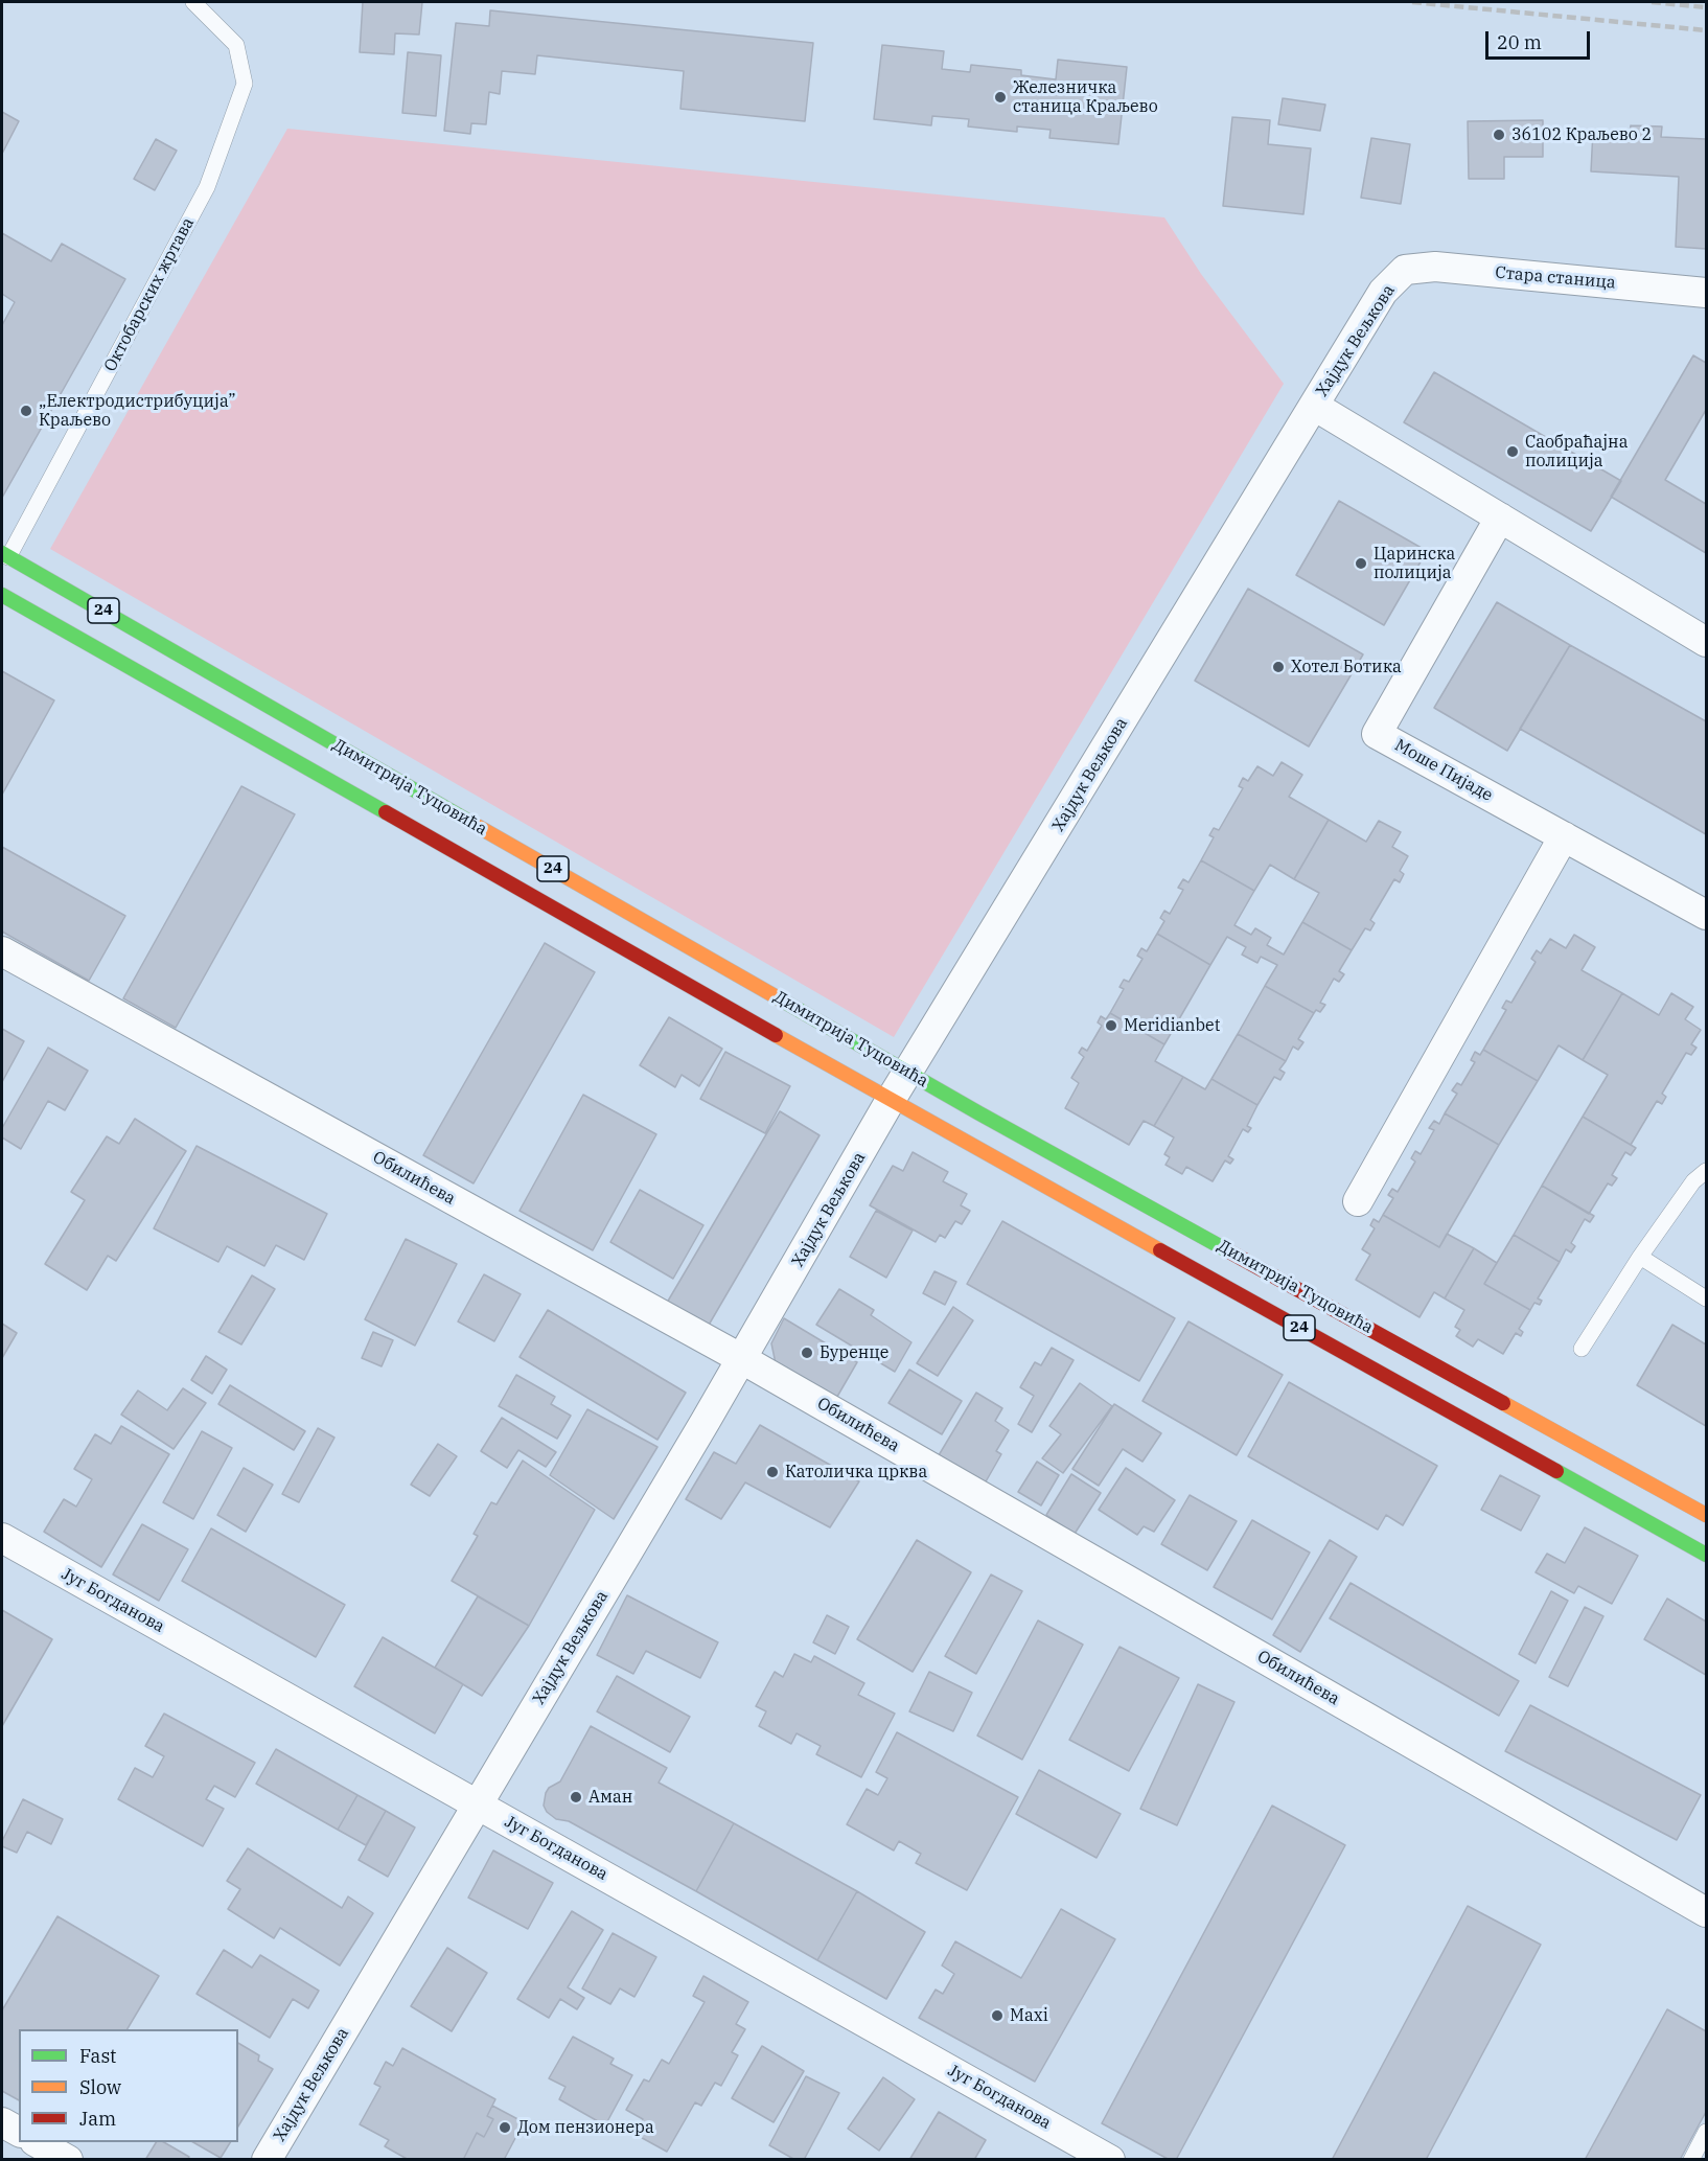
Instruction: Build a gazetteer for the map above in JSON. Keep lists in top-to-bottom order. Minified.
{"streets":{"main road":["24","Димитрија Туцовића"],"street":["Стара станица","Хајдук Вељкова","Моше Пијаде","Обилићева","Југ Богданова"],"lane":["Октобарских жртава"]},"crossings":[["Стара станица","Хајдук Вељкова"],["Октобарских жртава","Димитрија Туцовића"],["Хајдук Вељкова","Димитрија Туцовића"],["Хајдук Вељкова","Обилићева"],["Хајдук Вељкова","Југ Богданова"]],"places":["Железничка станица Краљево","36102 Краљево 2","„Електродистрибуција” Краљево","Саобраћајна полиција","Царинска полиција","Хотел Ботика","Meridianbet","Буренце","Католичка црква","Аман","Maxi","Дом пензионера"],"legend":["Fast","Slow","Jam"],"scale_bar":"20 m"}
